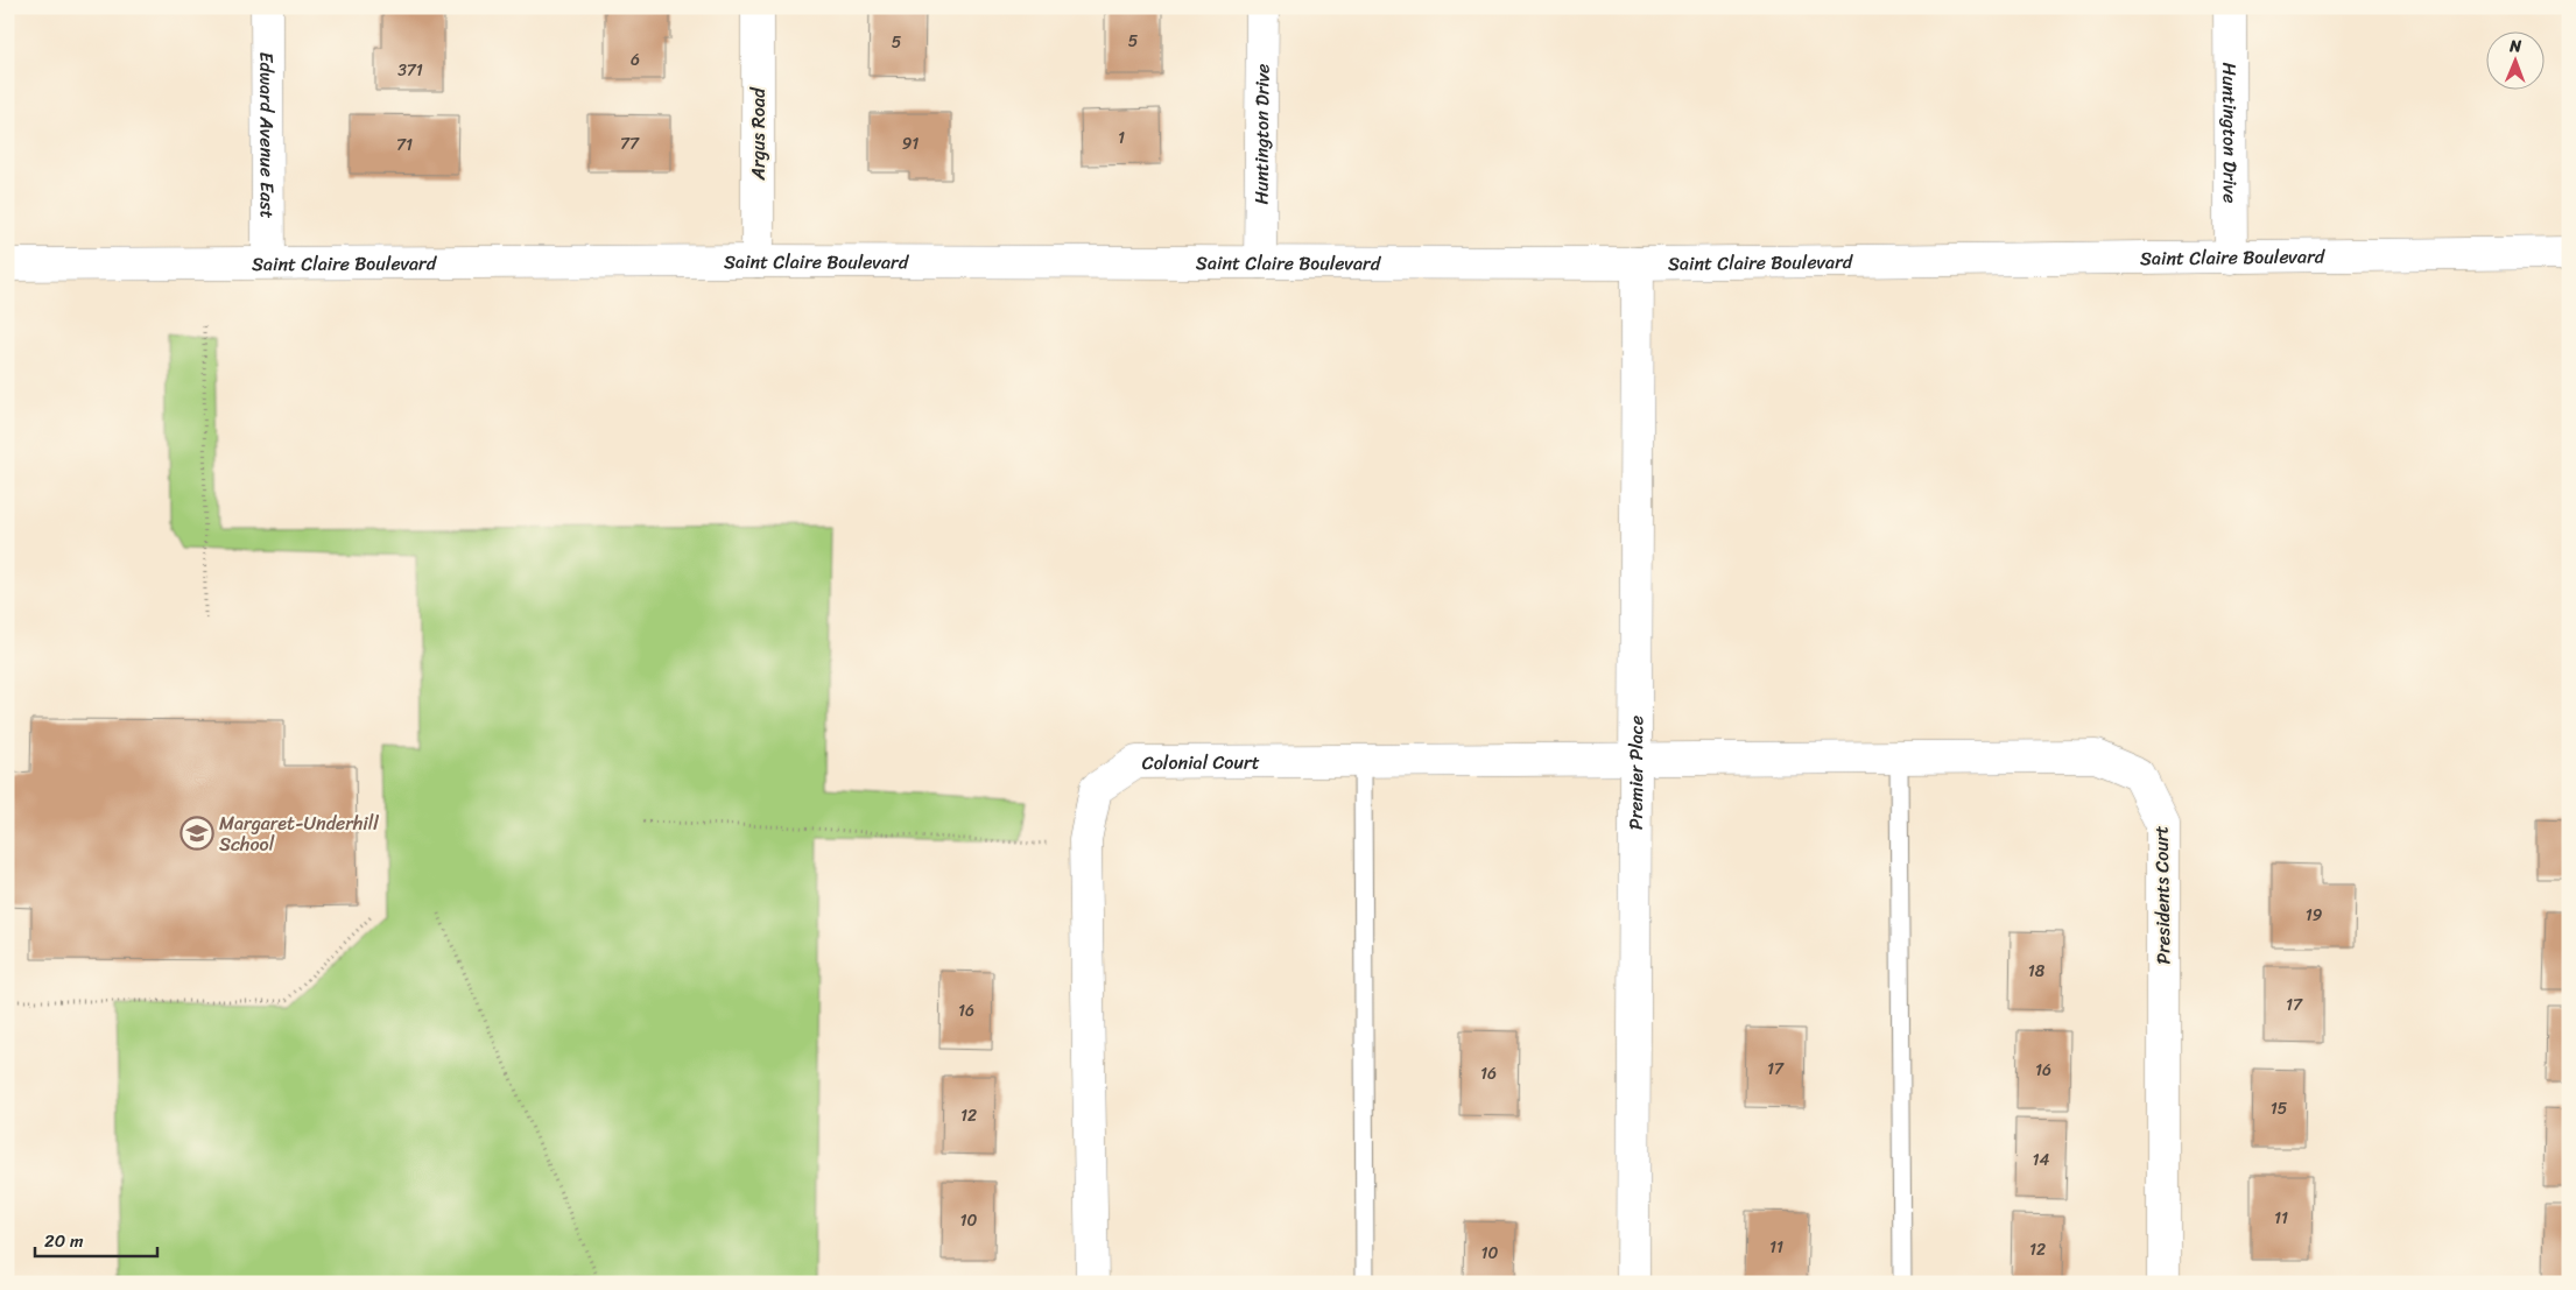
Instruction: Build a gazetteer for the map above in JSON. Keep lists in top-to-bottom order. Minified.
{"streets":{"street":["Huntington Drive","Argus Road","Edward Avenue East","Saint Claire Boulevard","Colonial Court","Premier Place","Presidents Court"]},"crossings":[["Huntington Drive","Saint Claire Boulevard"],["Argus Road","Saint Claire Boulevard"],["Edward Avenue East","Saint Claire Boulevard"],["Saint Claire Boulevard","Premier Place"],["Colonial Court","Premier Place"],["Colonial Court","Presidents Court"],["Premier Place","Presidents Court"]],"places":{"school or university":["Margaret-Underhill School"]},"house_numbers":["5","5","6","371","1","77","91","71","19","18","17","16","17","16","16","15","12","14","11","10","11","12","10"],"scale_bar":"20 m","north":"top"}
